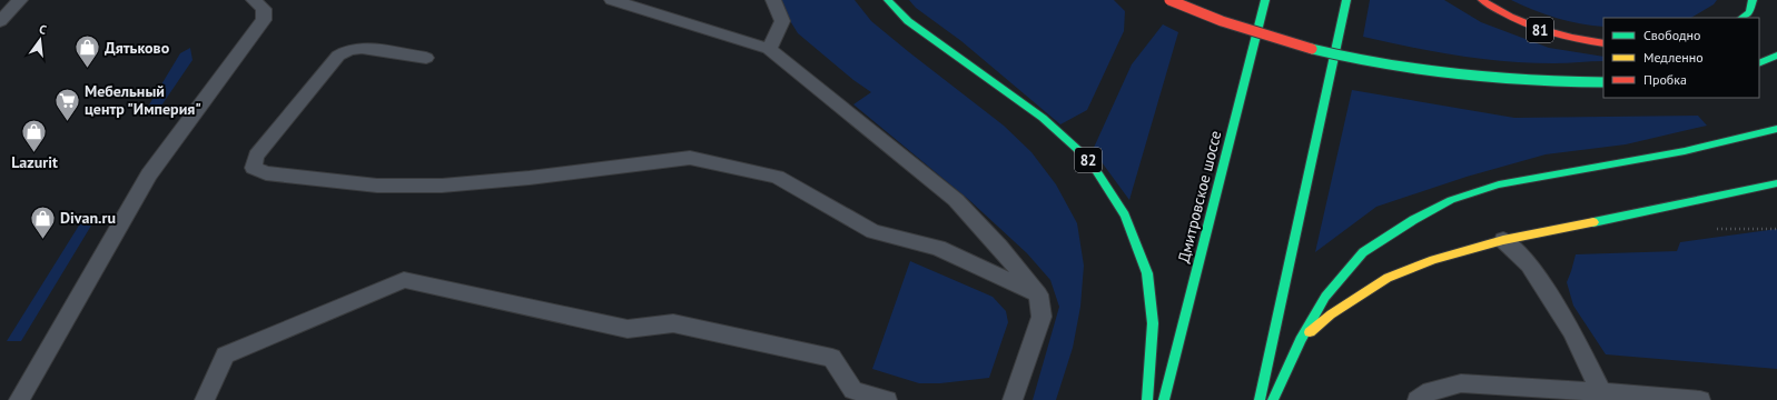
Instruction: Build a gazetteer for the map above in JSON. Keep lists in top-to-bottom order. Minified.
{"streets":{"main road":["81","82","Дмитровское шоссе"]},"places":{"shop":["Дятьково","Lazurit","Divan.ru"],"supermarket":["Мебельный центр \"Империя\""]},"legend":["Свободно","Медленно","Пробка"],"north":"top"}
